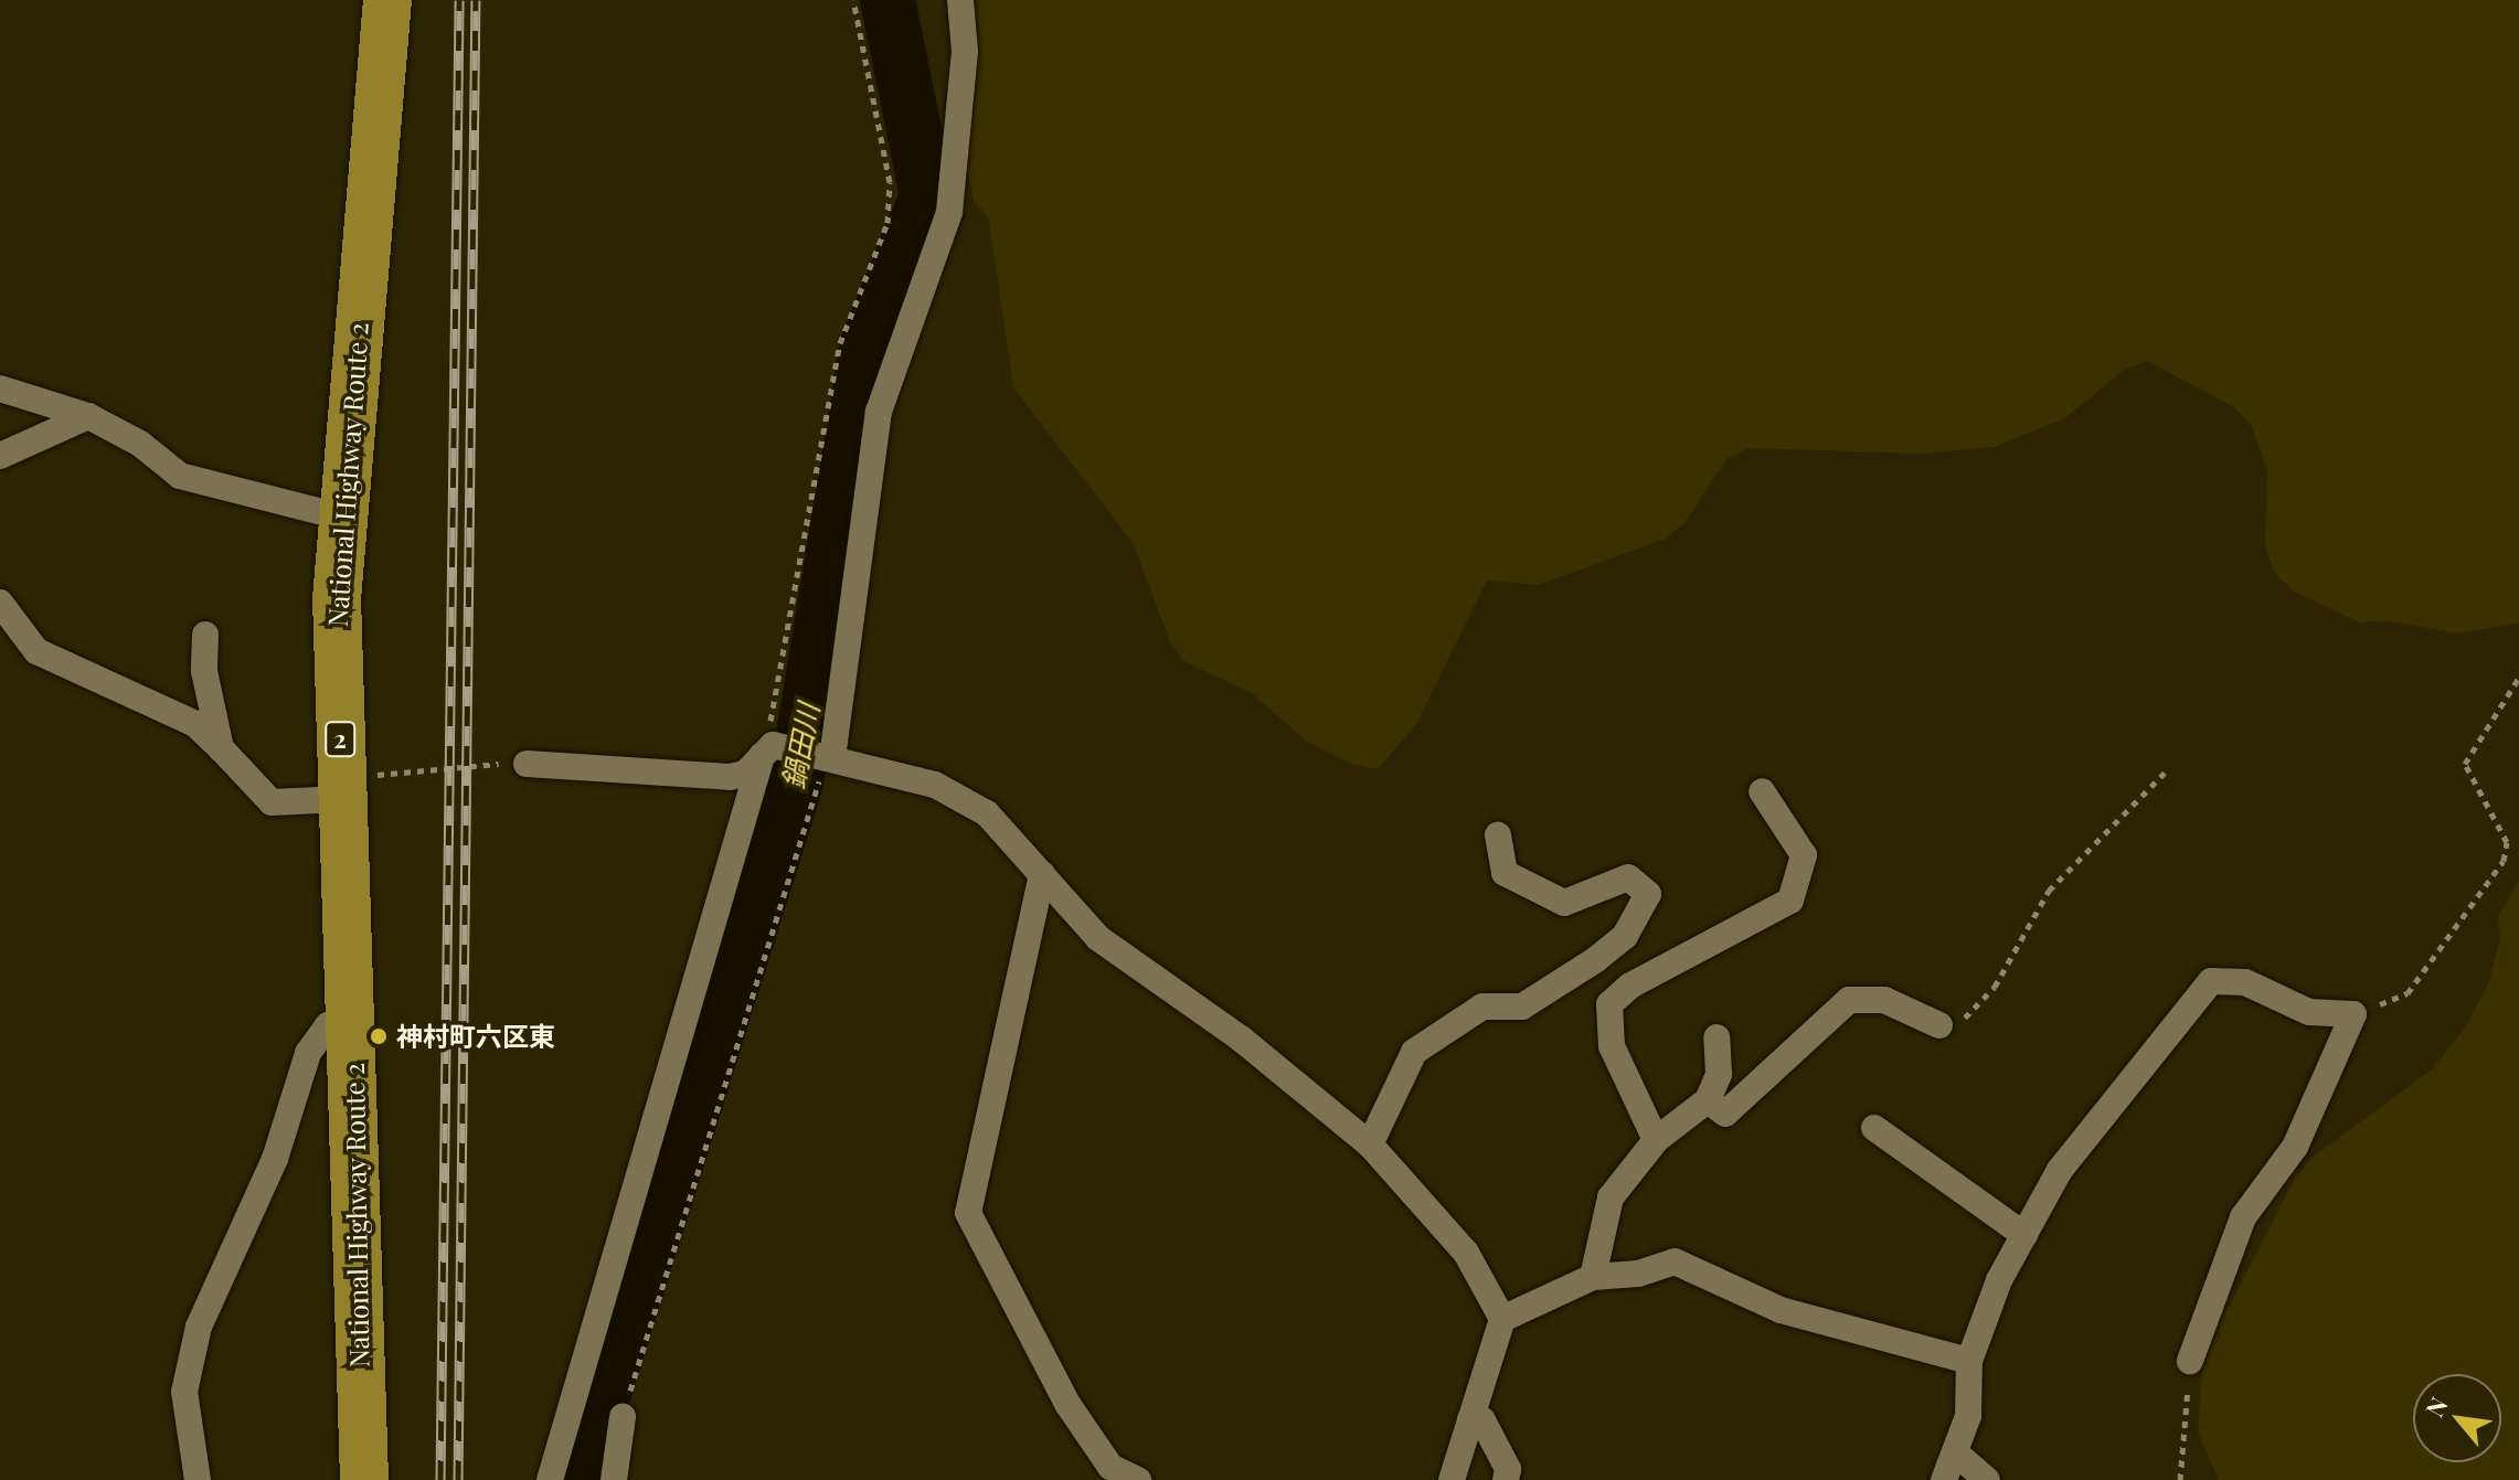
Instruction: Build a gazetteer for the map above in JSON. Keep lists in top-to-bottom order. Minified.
{"streets":{"highway":["National Highway Route 2","2"]},"water":["鍋田川"],"places":["神村町六区東"],"north":"top left"}
